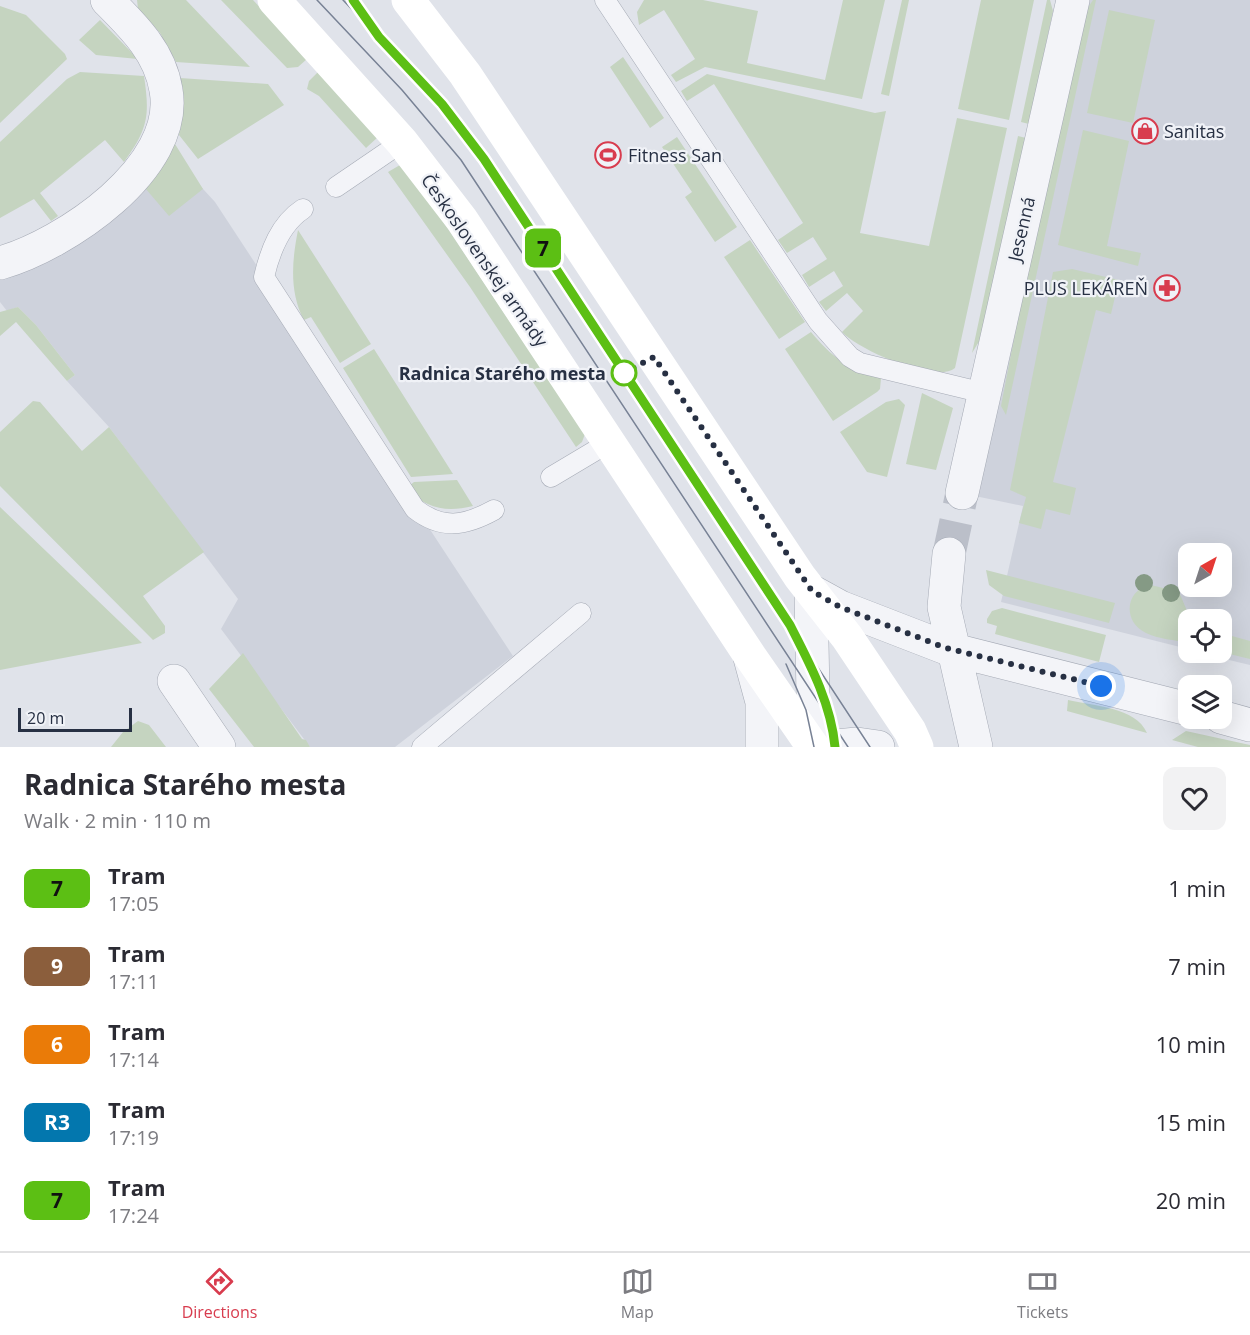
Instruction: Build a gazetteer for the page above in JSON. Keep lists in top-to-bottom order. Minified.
{"streets":{"street":["Jesenná","Československej armády"]},"places":{"shop":["Sanitas"],"sports":["Fitness San"],"pharmacy":["PLUS LEKÁREŇ"],"other":["Radnica Starého mesta"]},"lines":["tram line 7"],"scale_bar":"20 m","north":"top right","page":{"on_map":"7","scale":"20 m","heading":["Radnica Starého mesta","Walk · 2 min · 110 m"],"list":[{"mark":"7","name":"Tram","note":"17:05","value":"1 min"},{"mark":"9","name":"Tram","note":"17:11","value":"7 min"},{"mark":"6","name":"Tram","note":"17:14","value":"10 min"},{"mark":"R3","name":"Tram","note":"17:19","value":"15 min"},{"mark":"7","name":"Tram","note":"17:24","value":"20 min"}],"tabs":["Directions","Map","Tickets"]}}
